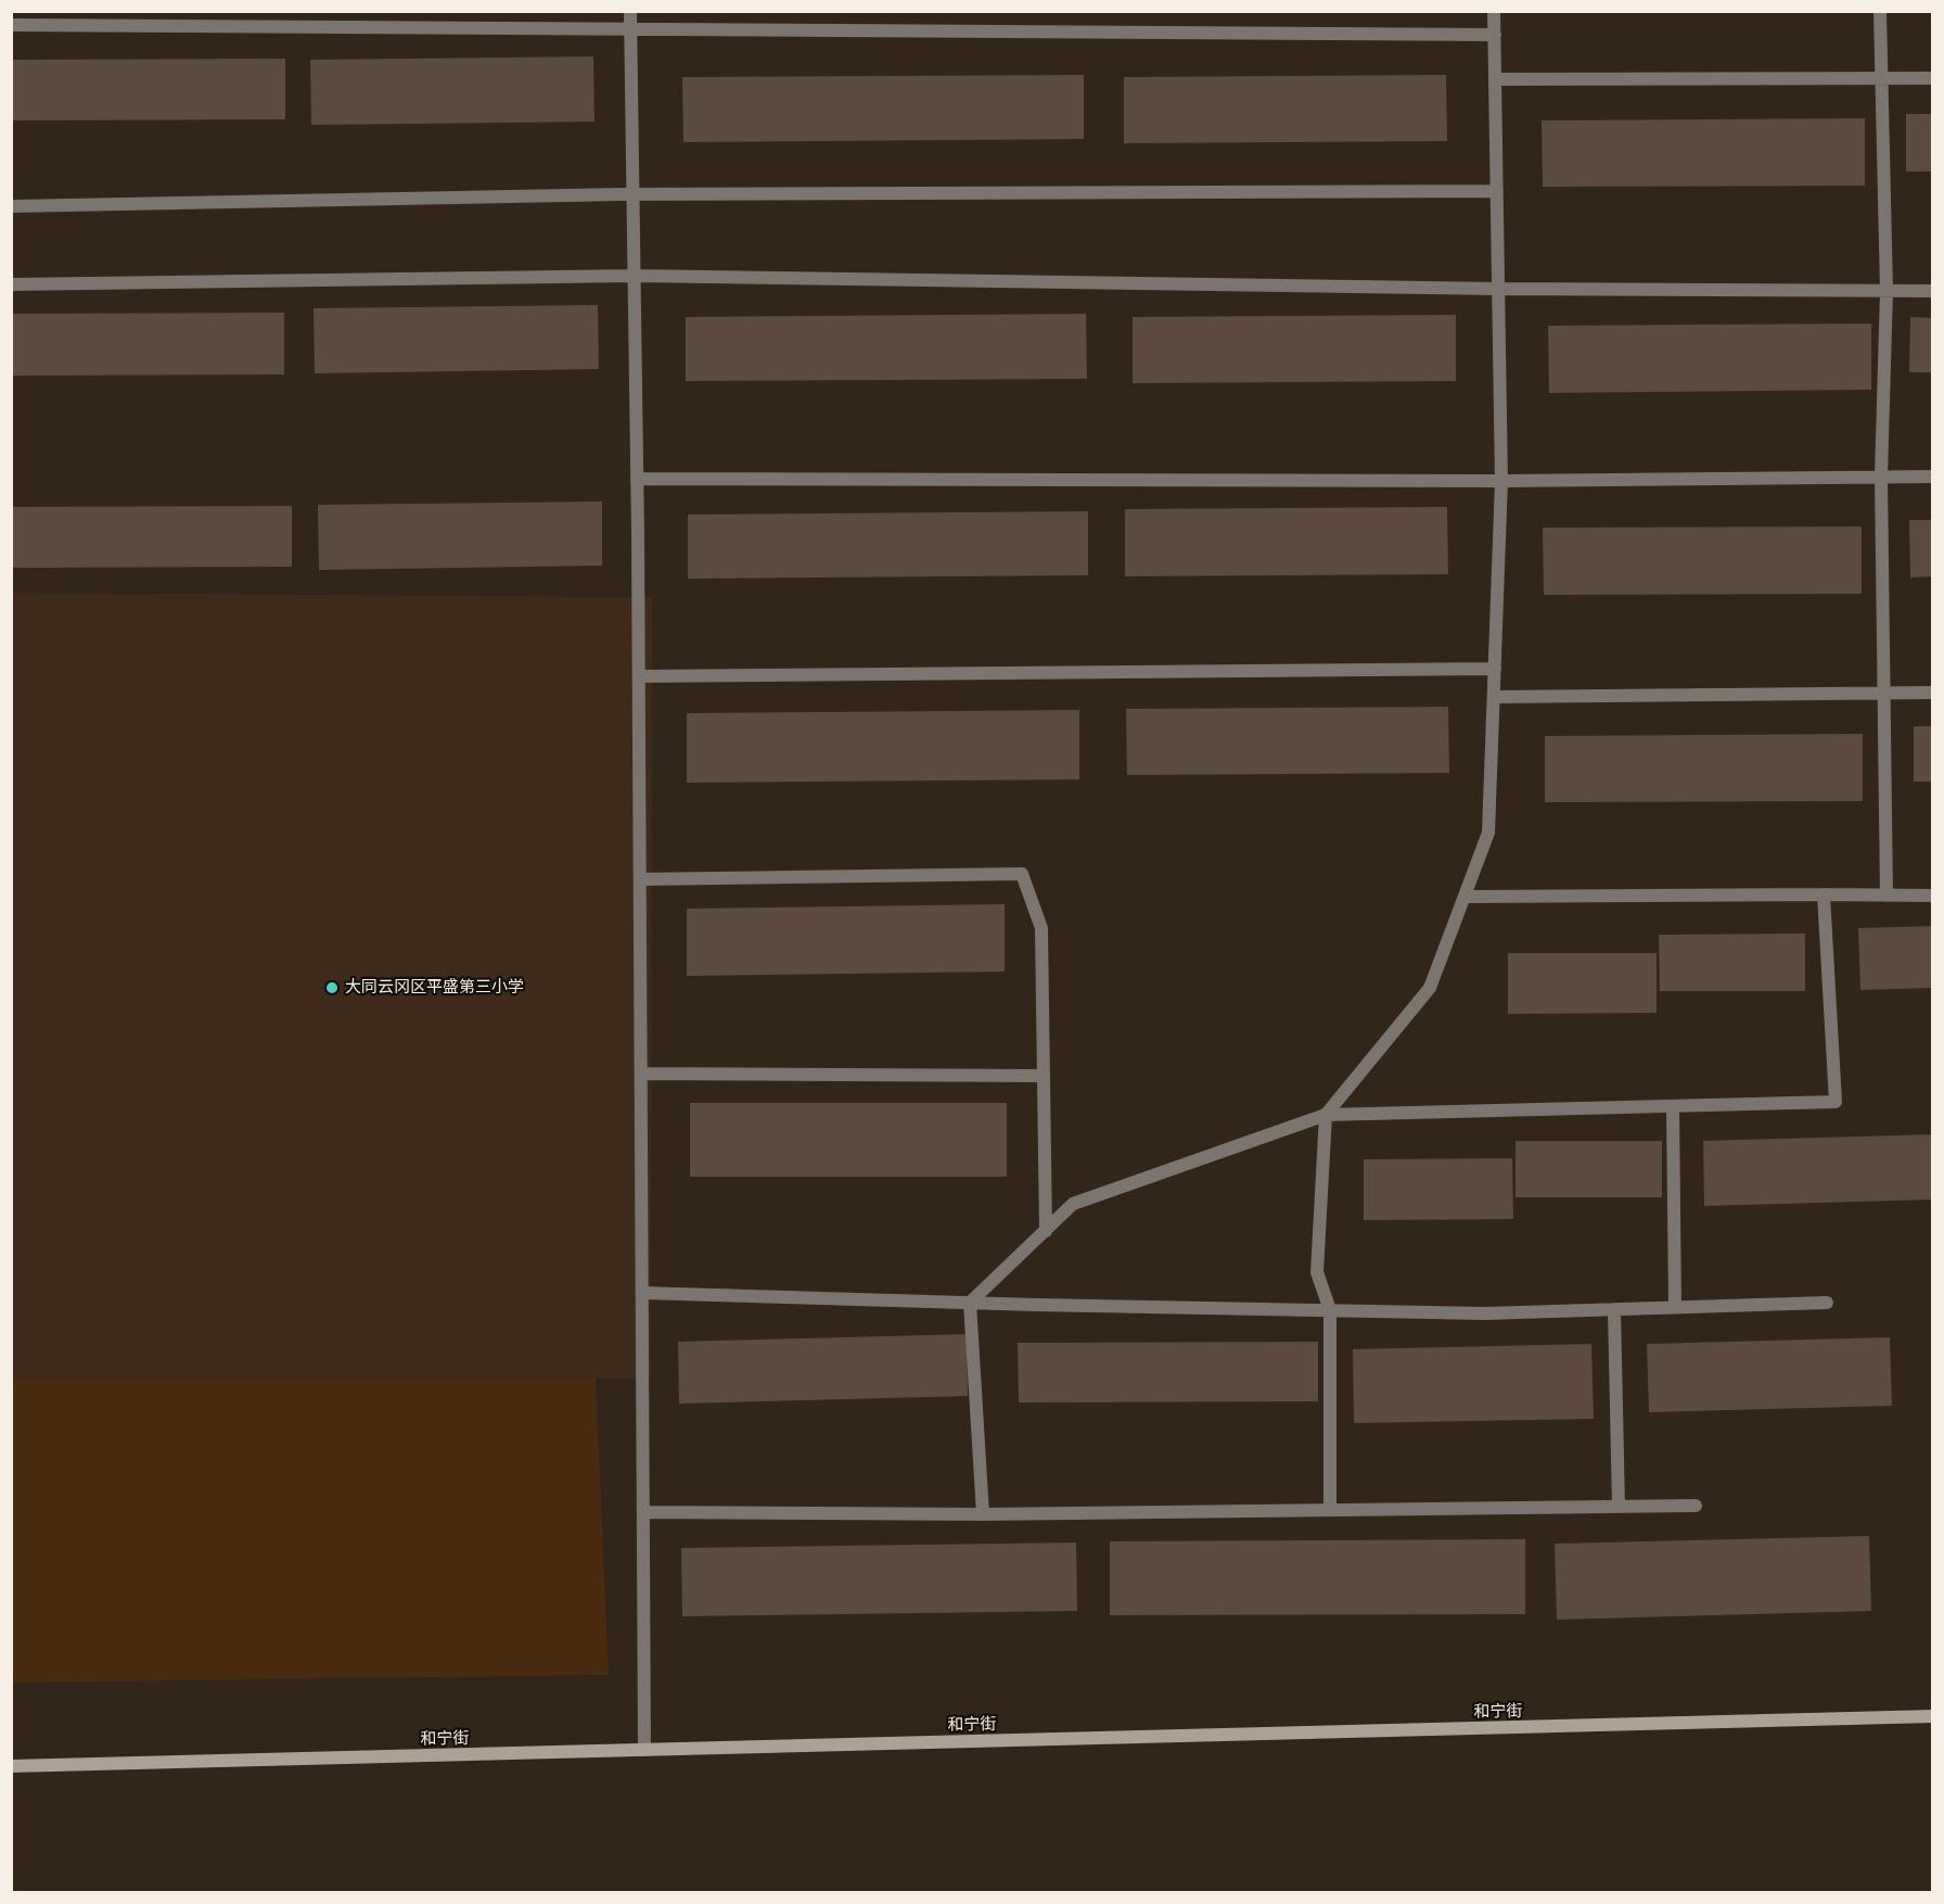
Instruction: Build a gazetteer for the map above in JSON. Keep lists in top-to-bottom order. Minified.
{"streets":{"main road":["和宁街"]},"places":["大同云冈区平盛第三小学"]}
